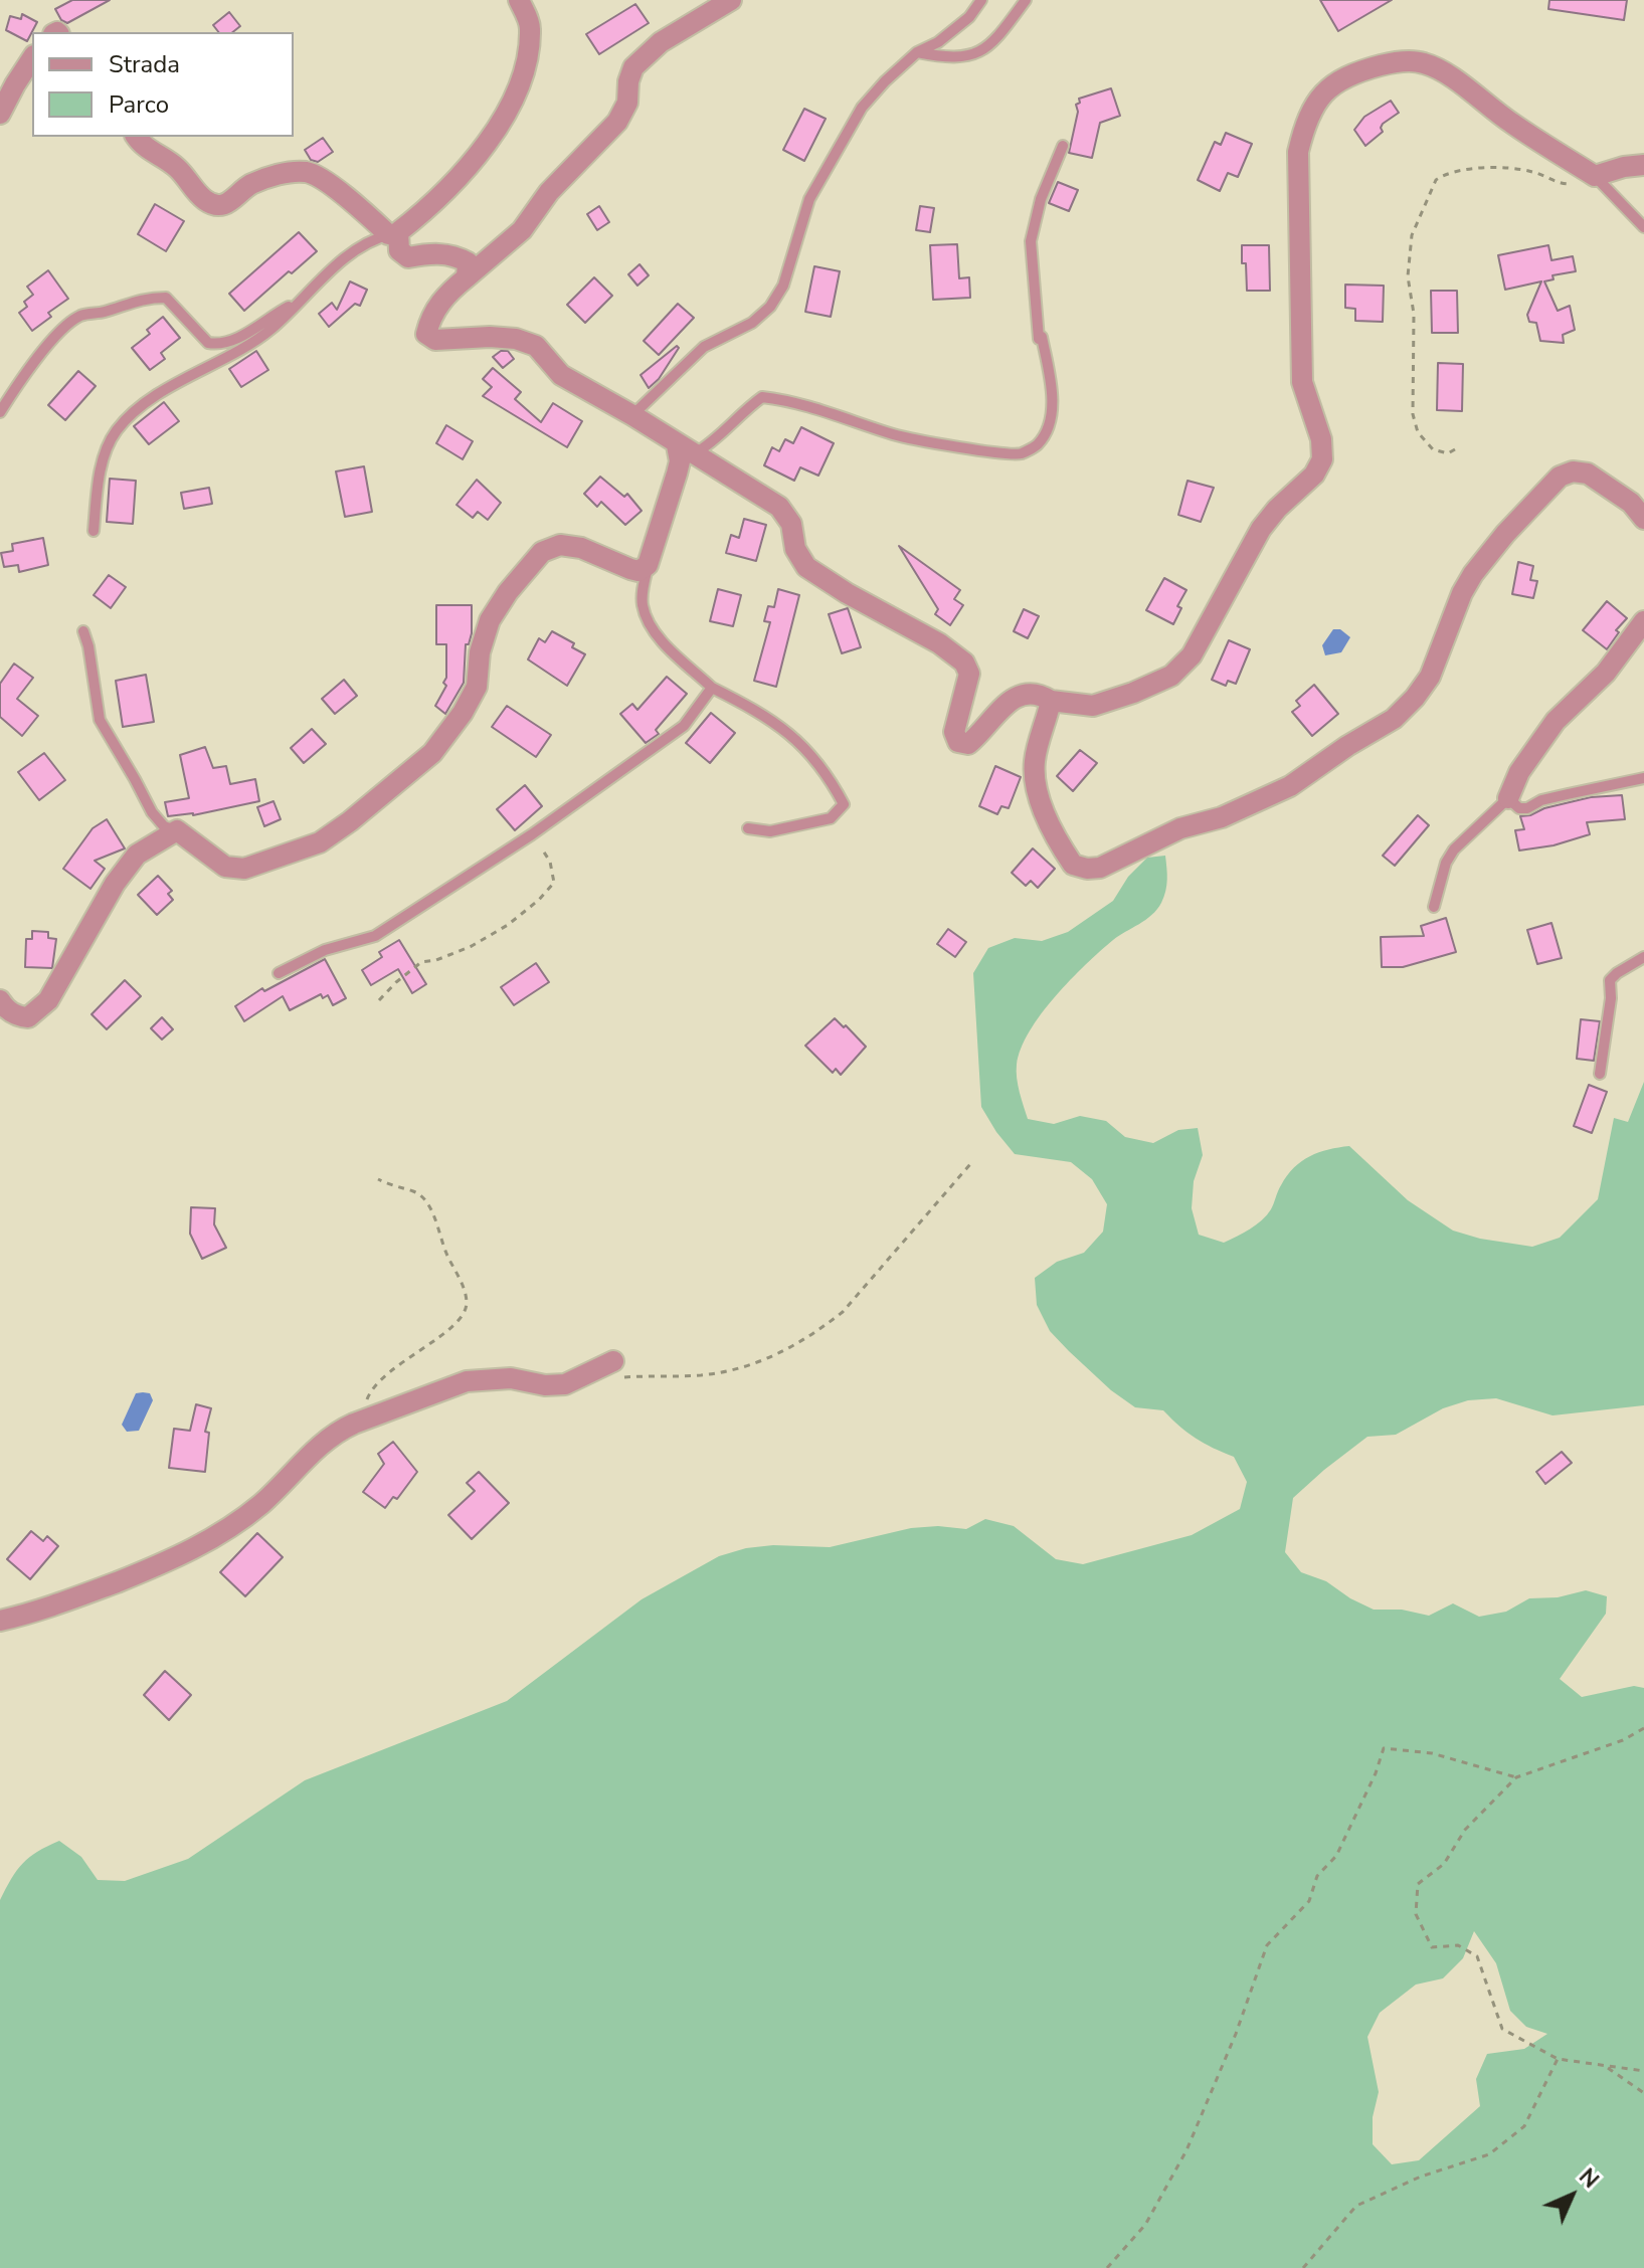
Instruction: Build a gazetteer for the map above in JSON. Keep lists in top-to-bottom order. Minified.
{"legend":["Strada","Parco"],"north":"top right"}
